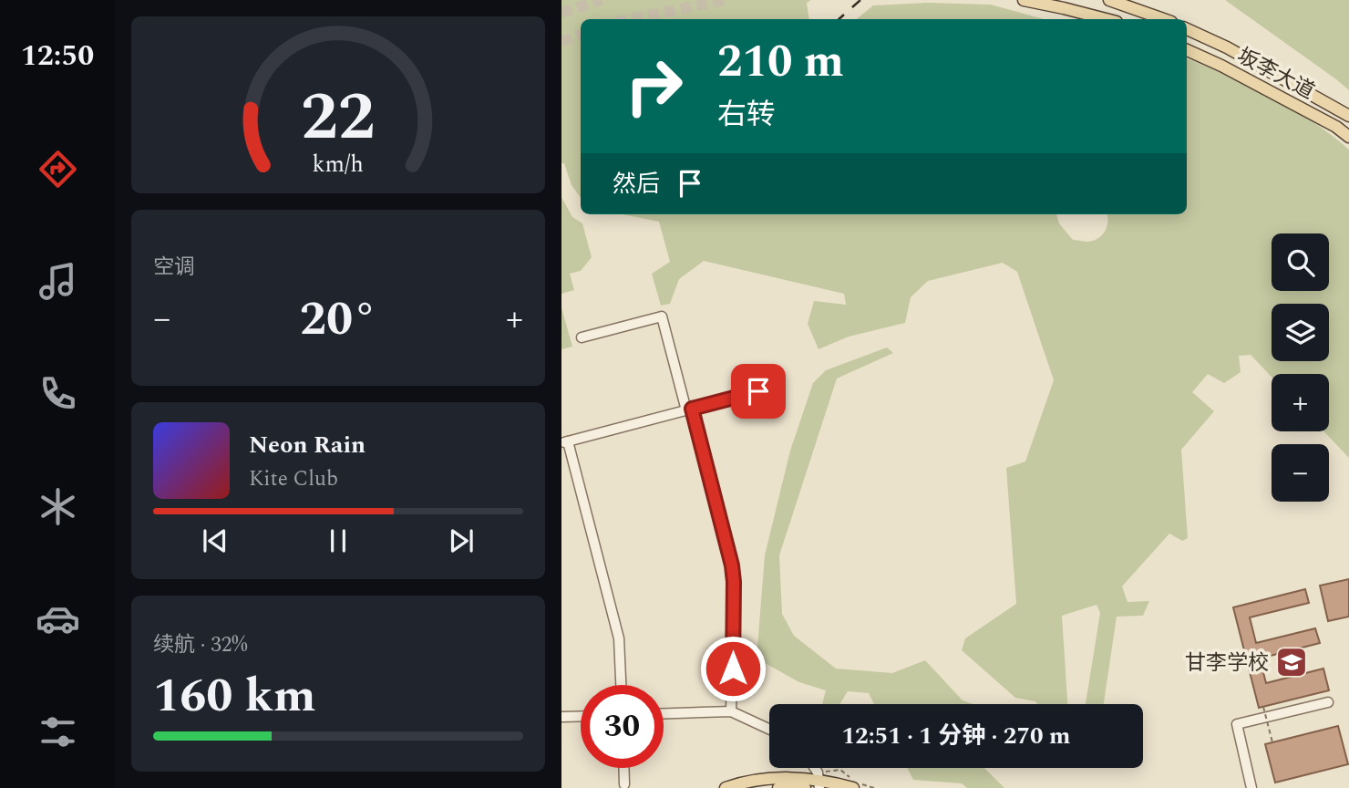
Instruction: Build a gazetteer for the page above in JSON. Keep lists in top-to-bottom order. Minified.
{"streets":{"main road":["坂李大道"]},"places":{"school or university":["甘李学校"]},"page":{"tabs":"12:50","turn":["210 m","右转"],"then":"然后","tile":["空调",["续航 · 32%","160 km"]],"map_buttons":["+","−"],"heat":["−","20°","+"],"song":["Neon Rain","Kite Club"],"limit":"30","trip":"12:51 · 1 分钟 · 270 m","gauge":["22","km/h"]}}
